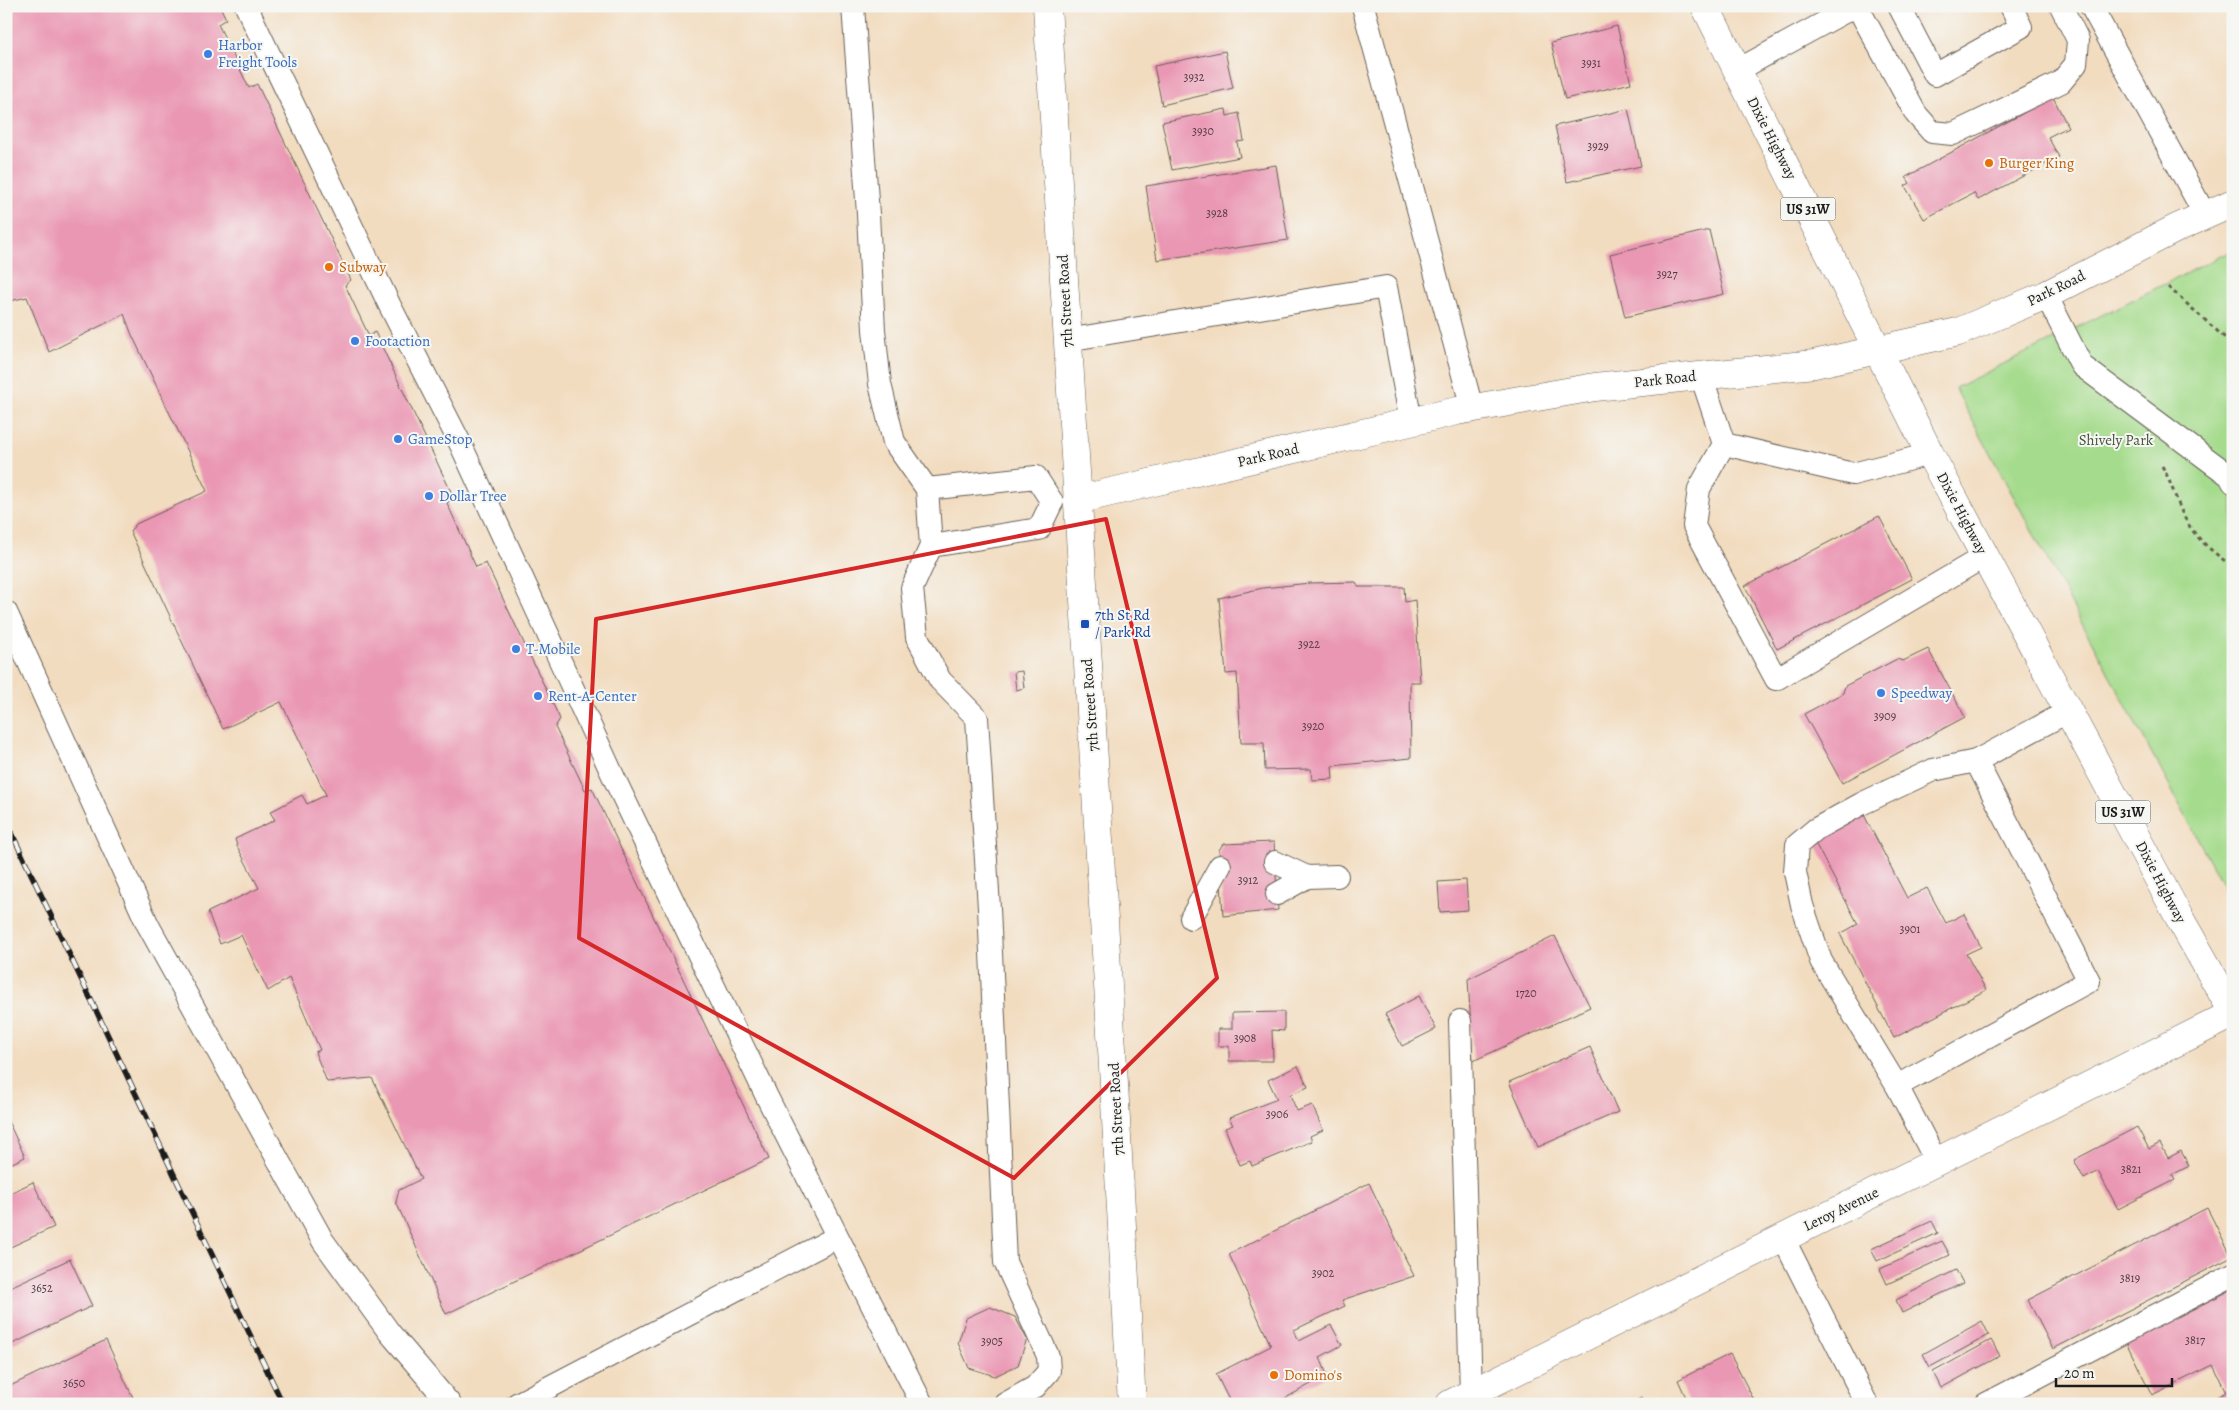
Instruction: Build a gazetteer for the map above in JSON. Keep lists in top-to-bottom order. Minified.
{"streets":{"main road":["Dixie Highway","US 31W","Park Road","7th Street Road","Leroy Avenue"]},"crossings":[["Dixie Highway","Park Road"],["Dixie Highway","Leroy Avenue"],["Park Road","7th Street Road"]],"parks":["Shively Park"],"places":{"other":["Harbor Freight Tools","Burger King","Subway","Footaction","GameStop","Dollar Tree","T-Mobile","Speedway","Rent-A-Center","Domino's"],"transit":["7th St Rd / Park Rd"]},"house_numbers":["3931","3932","3930","3929","3928","3927","3922","3909","3920","3912","3901","1720","3908","3906","3821","3902","3819","3652","3817","3905","3650"],"scale_bar":"20 m"}
